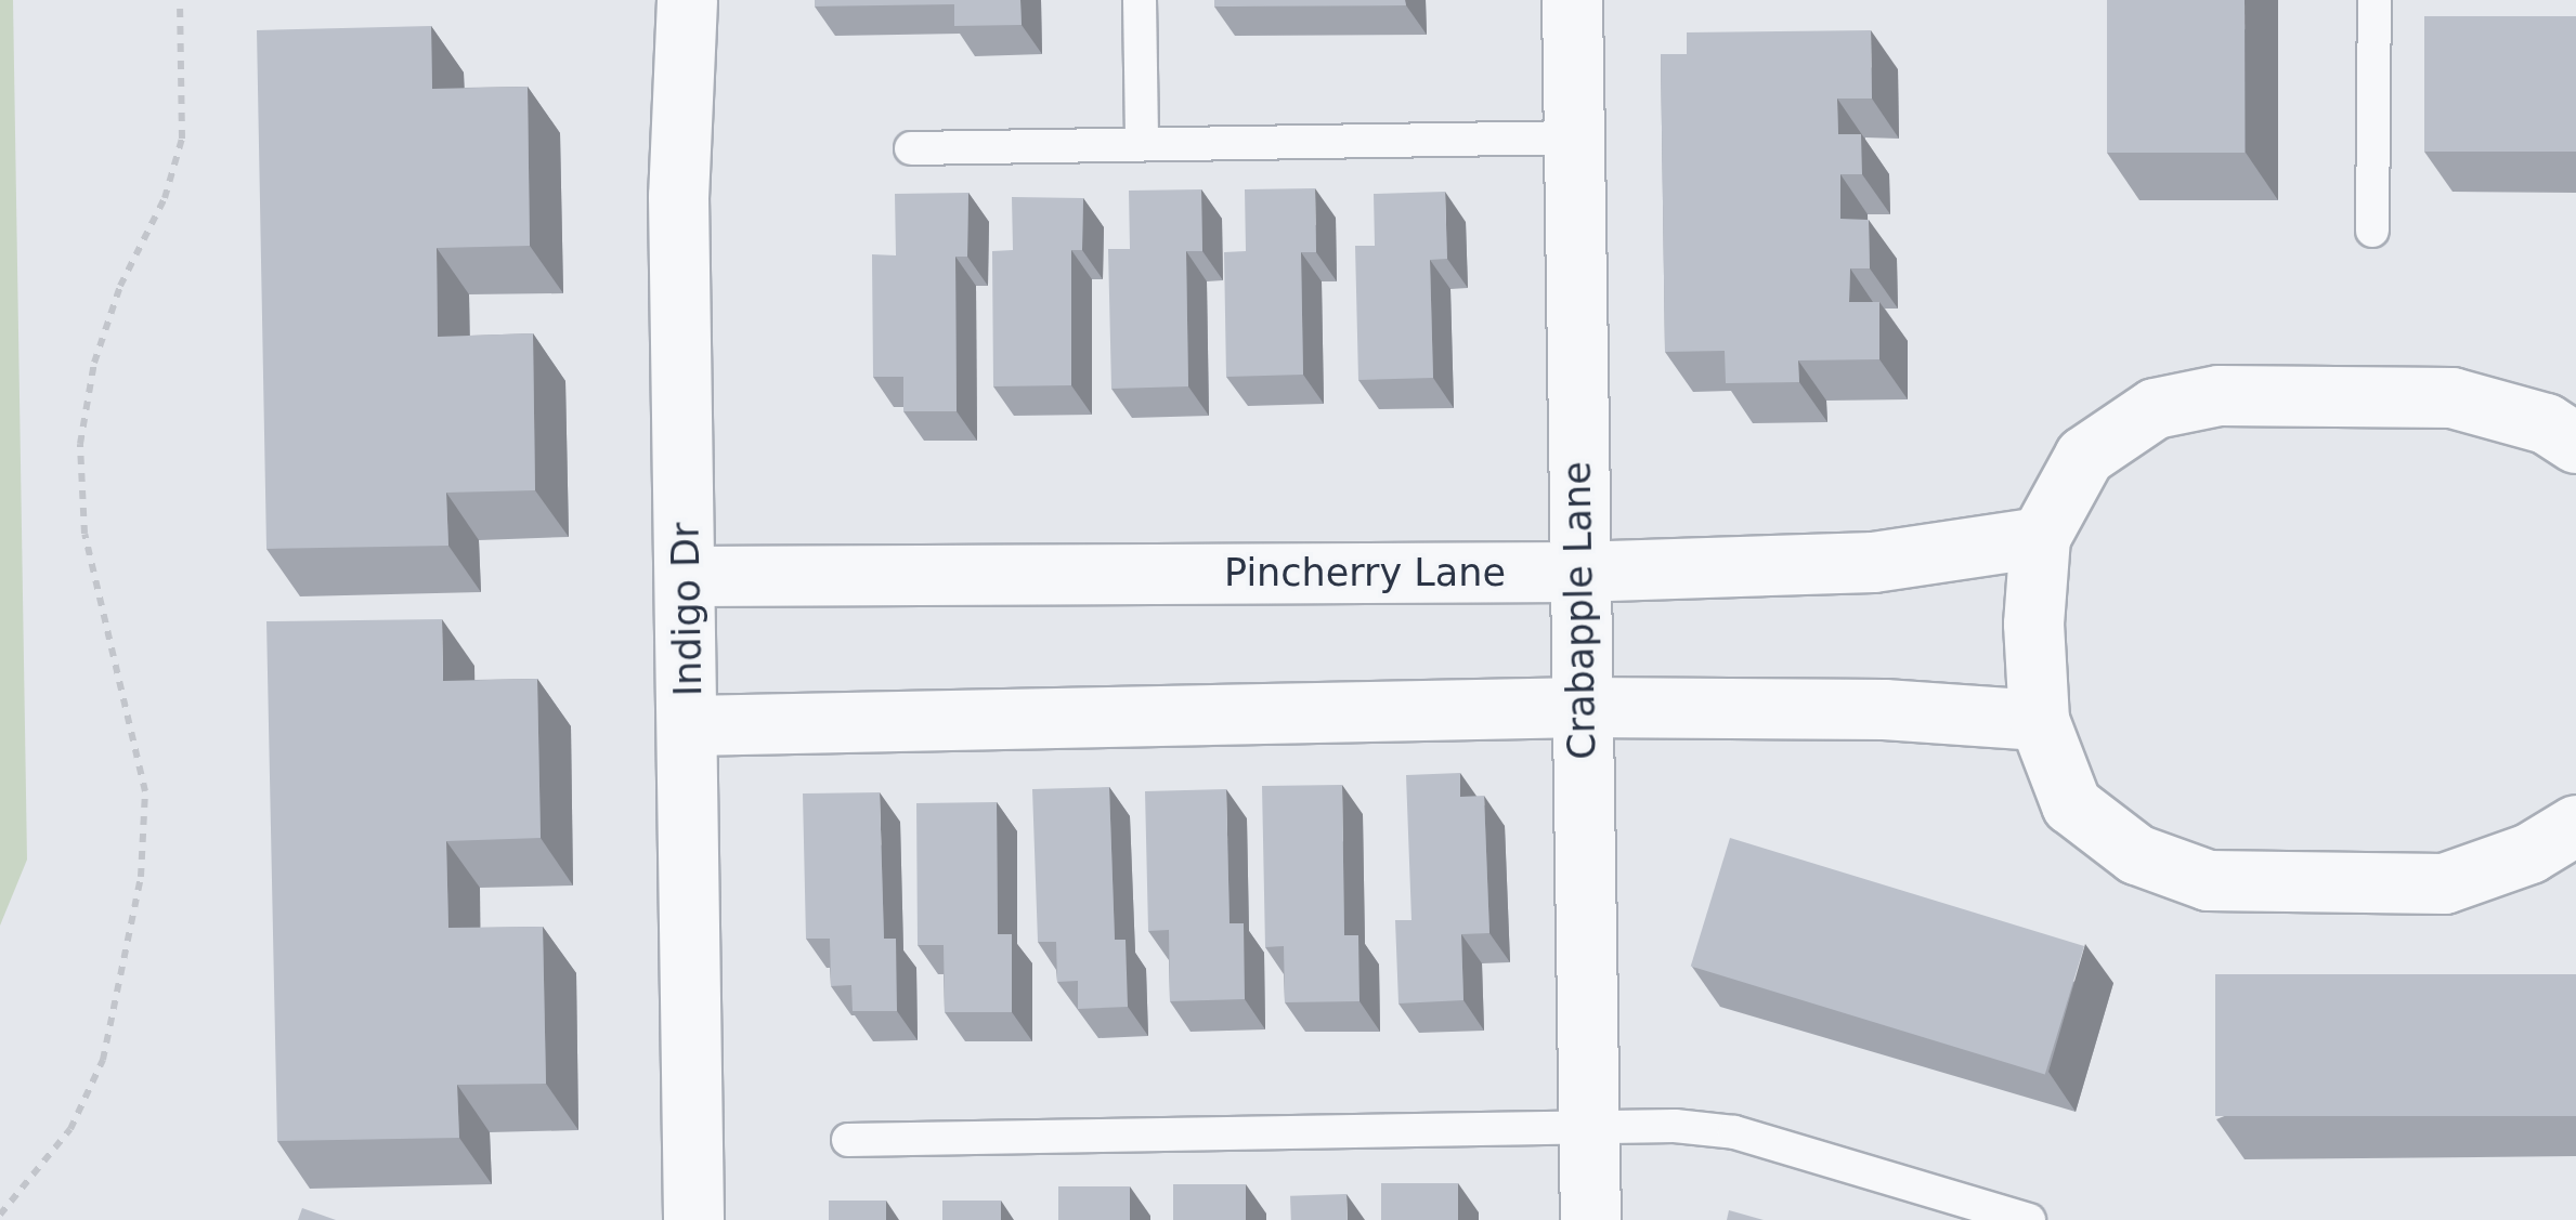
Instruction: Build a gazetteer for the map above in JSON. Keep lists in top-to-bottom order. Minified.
{"streets":{"street":["Pincherry Lane","Indigo Dr","Crabapple Lane"]},"crossings":[["Pincherry Lane","Indigo Dr"],["Pincherry Lane","Crabapple Lane"]]}
